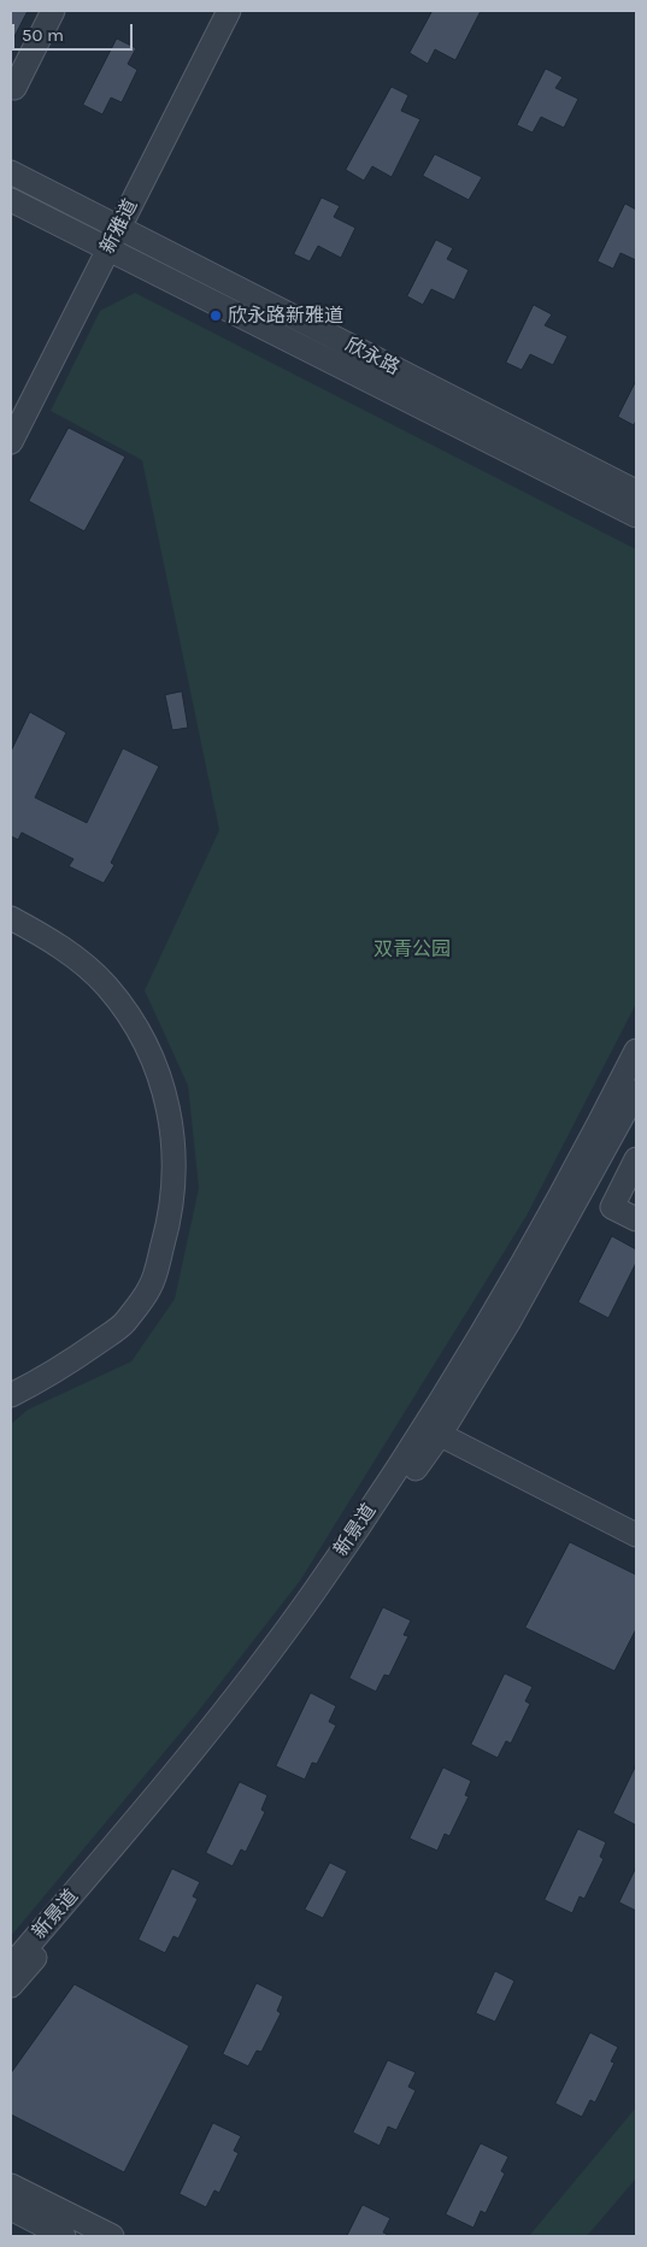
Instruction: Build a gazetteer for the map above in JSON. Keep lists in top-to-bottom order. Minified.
{"streets":{"street":["新雅道","欣永路","新景道"]},"crossings":[["新雅道","欣永路"]],"parks":["双青公园"],"places":["欣永路新雅道"],"scale_bar":"50 m"}
